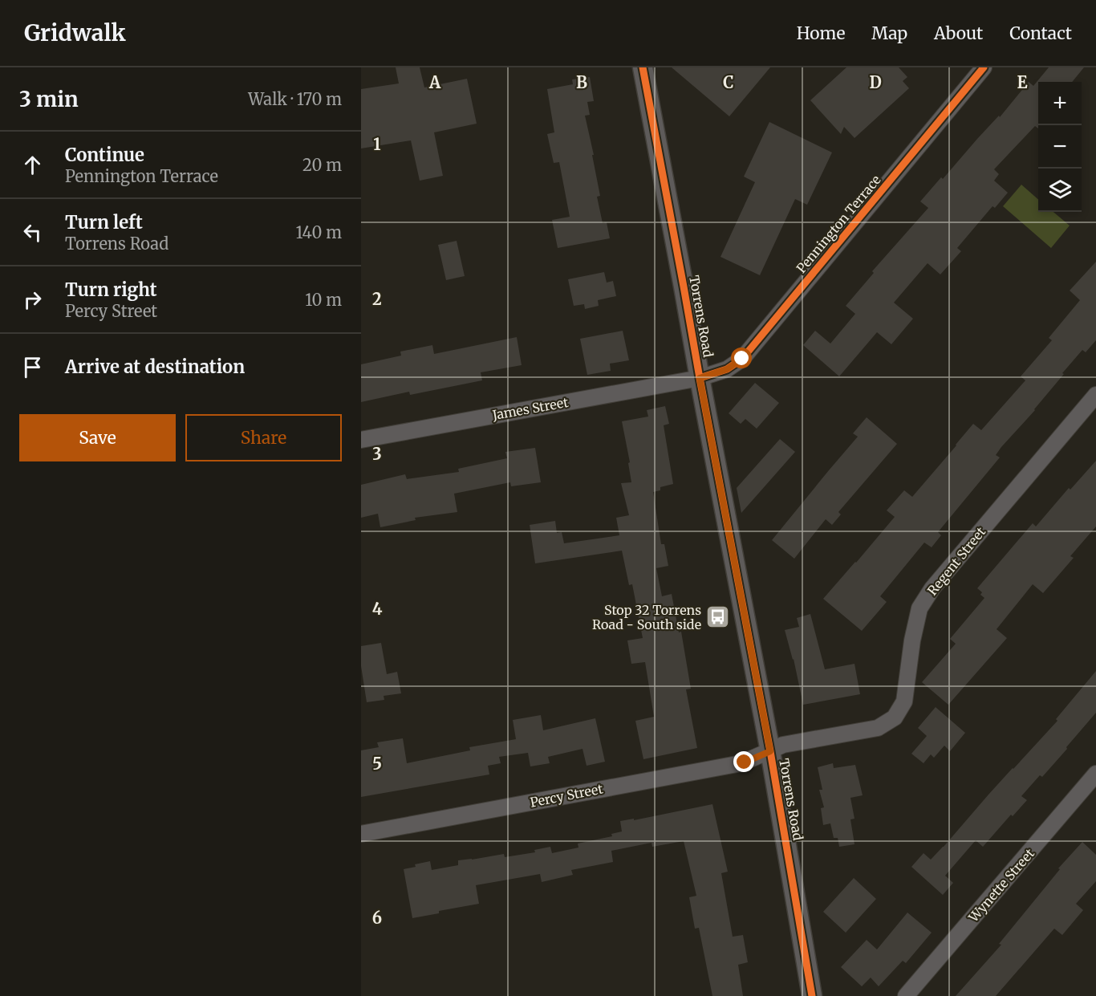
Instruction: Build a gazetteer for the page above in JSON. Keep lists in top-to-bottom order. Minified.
{"streets":{"street":["Pennington Terrace","Torrens Road","James Street","Regent Street","Percy Street","Wynette Street"]},"crossings":[["Pennington Terrace","Torrens Road"],["Pennington Terrace","James Street"],["Torrens Road","James Street"],["Torrens Road","Regent Street"],["Torrens Road","Percy Street"],["Regent Street","Percy Street"]],"places":{"bus stop":["Stop 32 Torrens Road - South side"]},"page":{"header":"Gridwalk","nav":["Home","Map","About","Contact"],"heading":["3 min","Walk · 170 m"],"map_buttons":["+","−"],"list":[["Continue","Pennington Terrace","20 m"],["Turn left","Torrens Road","140 m"],["Turn right","Percy Street","10 m"],"Arrive at destination"],"buttons":["Save","Share"]},"grid":{"columns":["A","B","C","D","E"],"rows":["1","2","3","4","5","6"]}}
